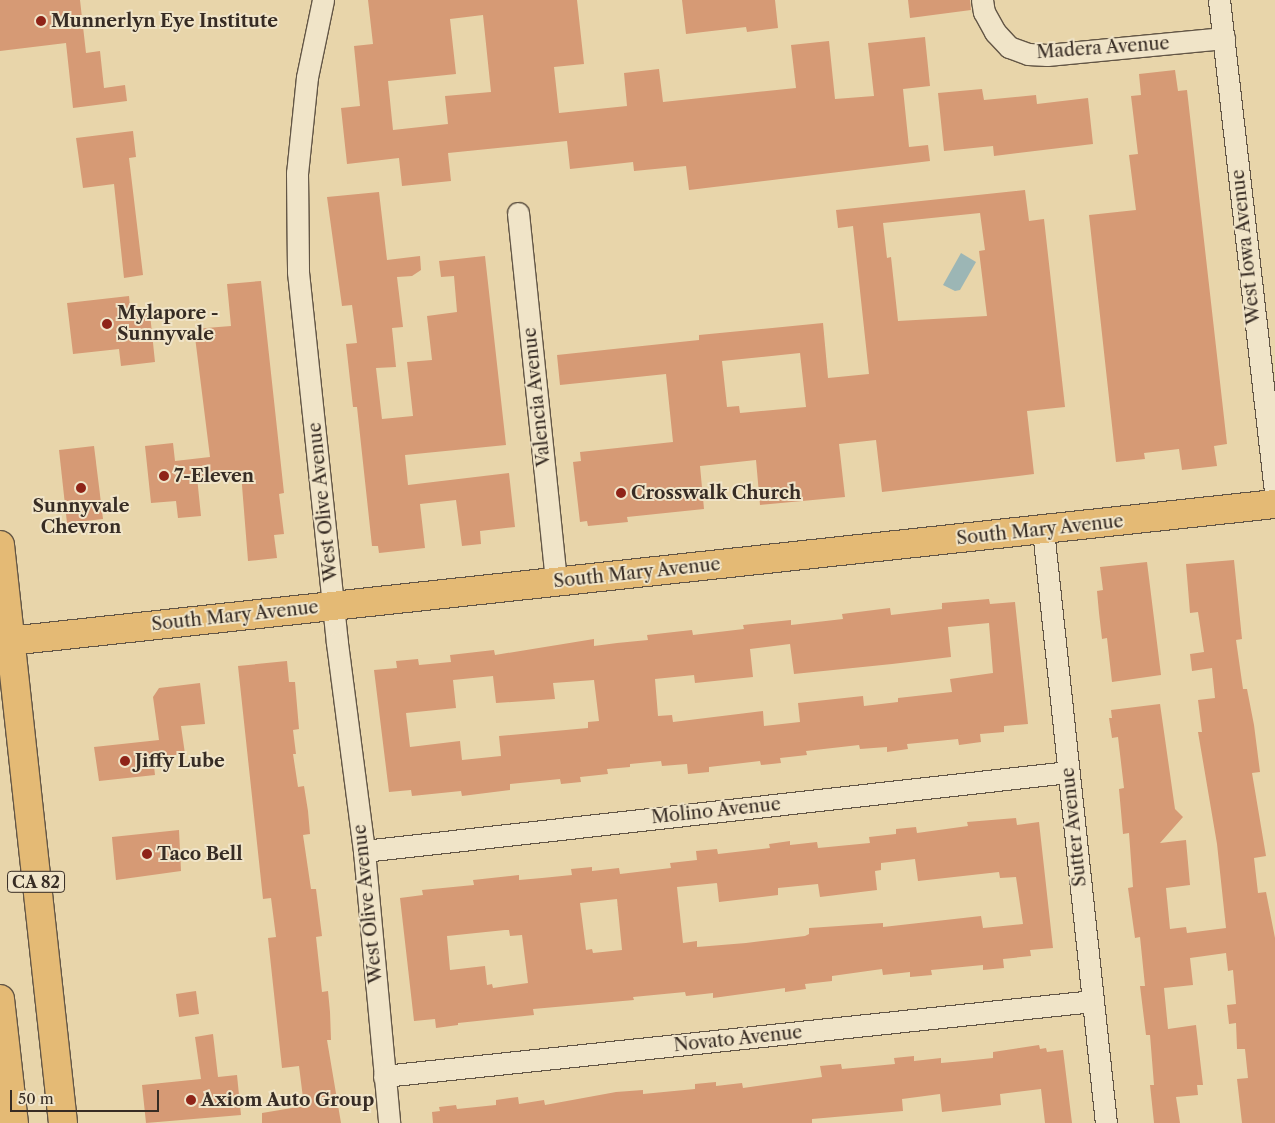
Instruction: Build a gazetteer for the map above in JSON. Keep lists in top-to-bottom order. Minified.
{"streets":{"main road":["South Mary Avenue","CA 82"],"street":["Madera Avenue","West Iowa Avenue","Valencia Avenue","West Olive Avenue","Molino Avenue","Sutter Avenue","Novato Avenue"]},"crossings":[["Madera Avenue","West Iowa Avenue"],["Valencia Avenue","South Mary Avenue"],["West Olive Avenue","South Mary Avenue"],["West Olive Avenue","Molino Avenue"],["West Olive Avenue","Novato Avenue"],["South Mary Avenue","Sutter Avenue"],["South Mary Avenue","CA 82"],["Molino Avenue","Sutter Avenue"],["Sutter Avenue","Novato Avenue"]],"places":["Munnerlyn Eye Institute","Mylapore - Sunnyvale","7-Eleven","Sunnyvale Chevron","Crosswalk Church","Jiffy Lube","Taco Bell","Axiom Auto Group"],"scale_bar":"50 m"}
